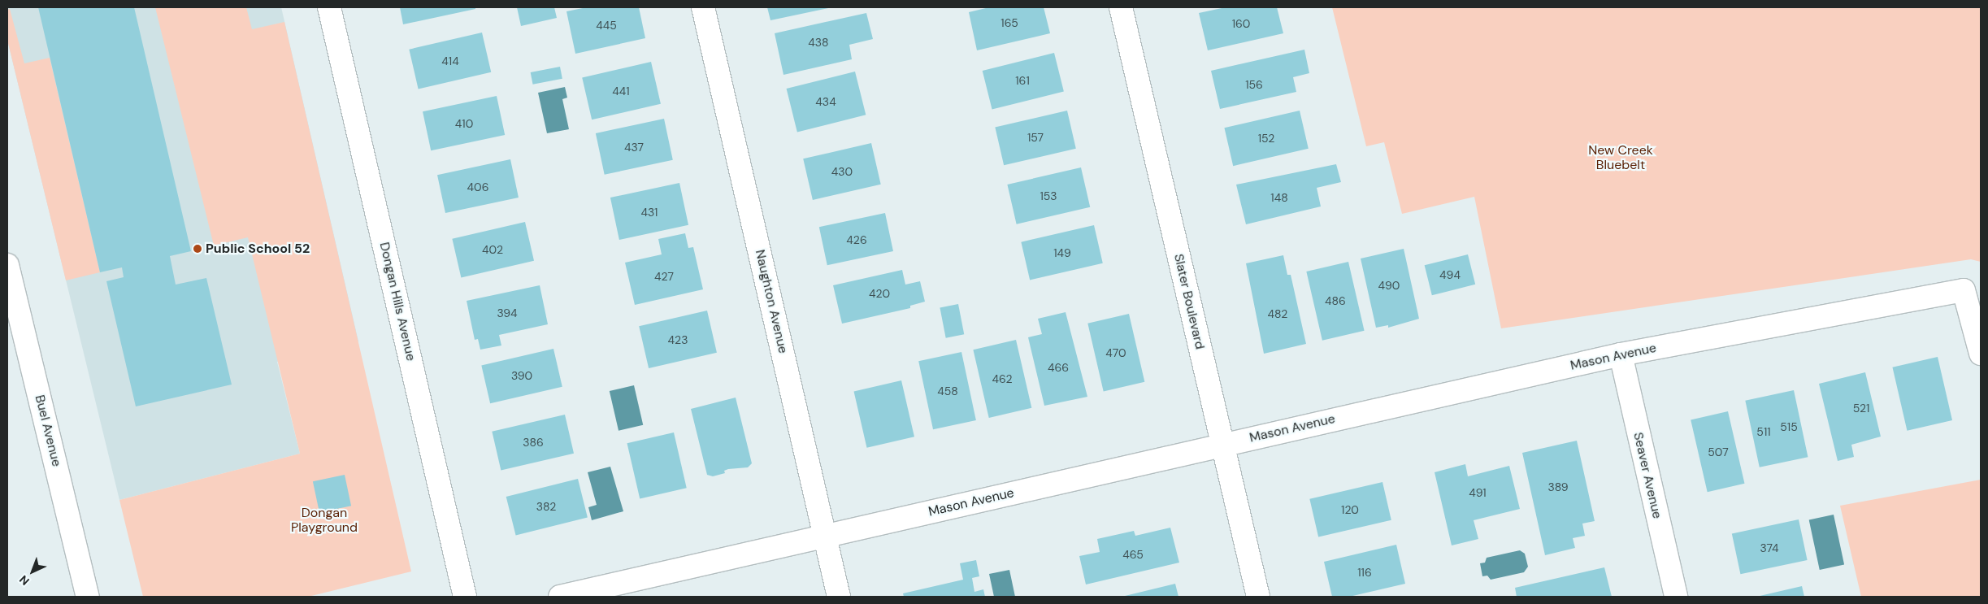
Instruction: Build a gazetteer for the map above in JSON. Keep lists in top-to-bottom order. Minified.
{"streets":{"street":["Dongan Hills Avenue","Naughton Avenue","Slater Boulevard","Mason Avenue","Buel Avenue","Seaver Avenue"]},"crossings":[["Naughton Avenue","Mason Avenue"],["Slater Boulevard","Mason Avenue"],["Mason Avenue","Seaver Avenue"]],"parks":["New Creek Bluebelt","Dongan Playground"],"places":["Public School 52"],"house_numbers":["165","160","445","438","414","161","156","441","434","410","157","152","437","430","406","153","148","431","426","402","149","494","427","490","420","486","394","482","423","470","466","390","462","458","521","515","511","386","507","389","491","382","120","374","465","116"],"north":"bottom left"}
